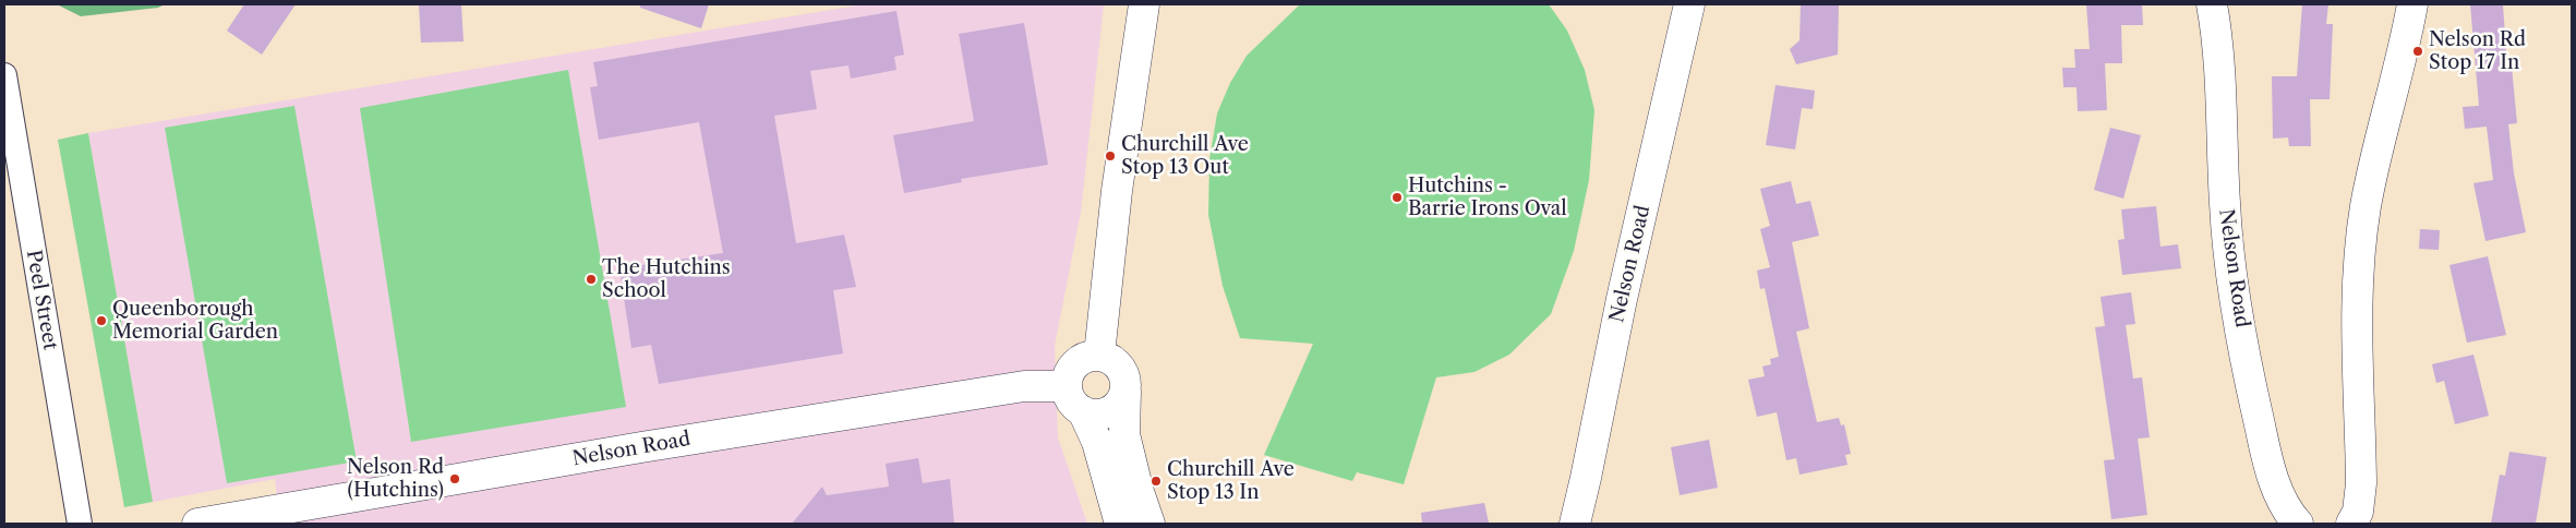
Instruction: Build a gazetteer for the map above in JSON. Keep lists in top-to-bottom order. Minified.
{"streets":{"street":["Nelson Road","Peel Street"]},"places":["Nelson Rd Stop 17 In","Churchill Ave Stop 13 Out","Hutchins - Barrie Irons Oval","The Hutchins School","Queenborough Memorial Garden","Nelson Rd (Hutchins)","Churchill Ave Stop 13 In"]}
